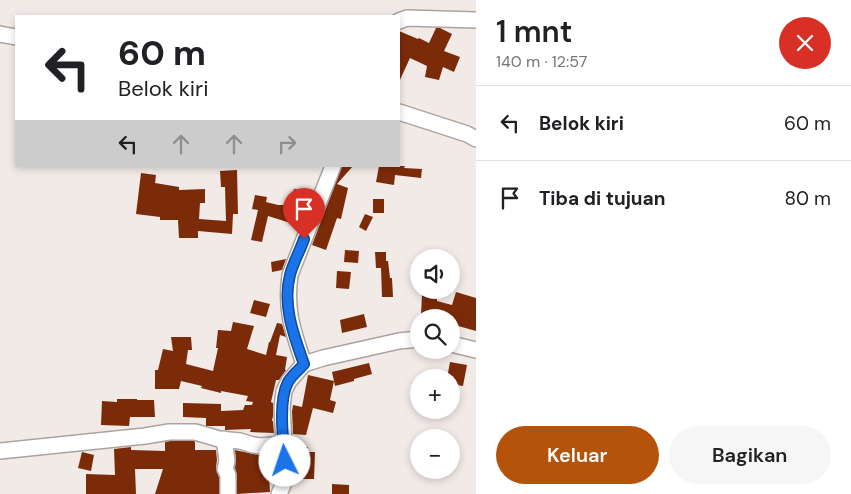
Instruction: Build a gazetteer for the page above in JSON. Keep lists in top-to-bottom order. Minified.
{"page":{"heading":["1 mnt","140 m · 12:57"],"turn":["60 m","Belok kiri"],"list":[{"name":"Belok kiri","value":"60 m"},{"name":"Tiba di tujuan","value":"80 m"}],"map_buttons":["+","−"],"buttons":["Keluar","Bagikan"]}}
